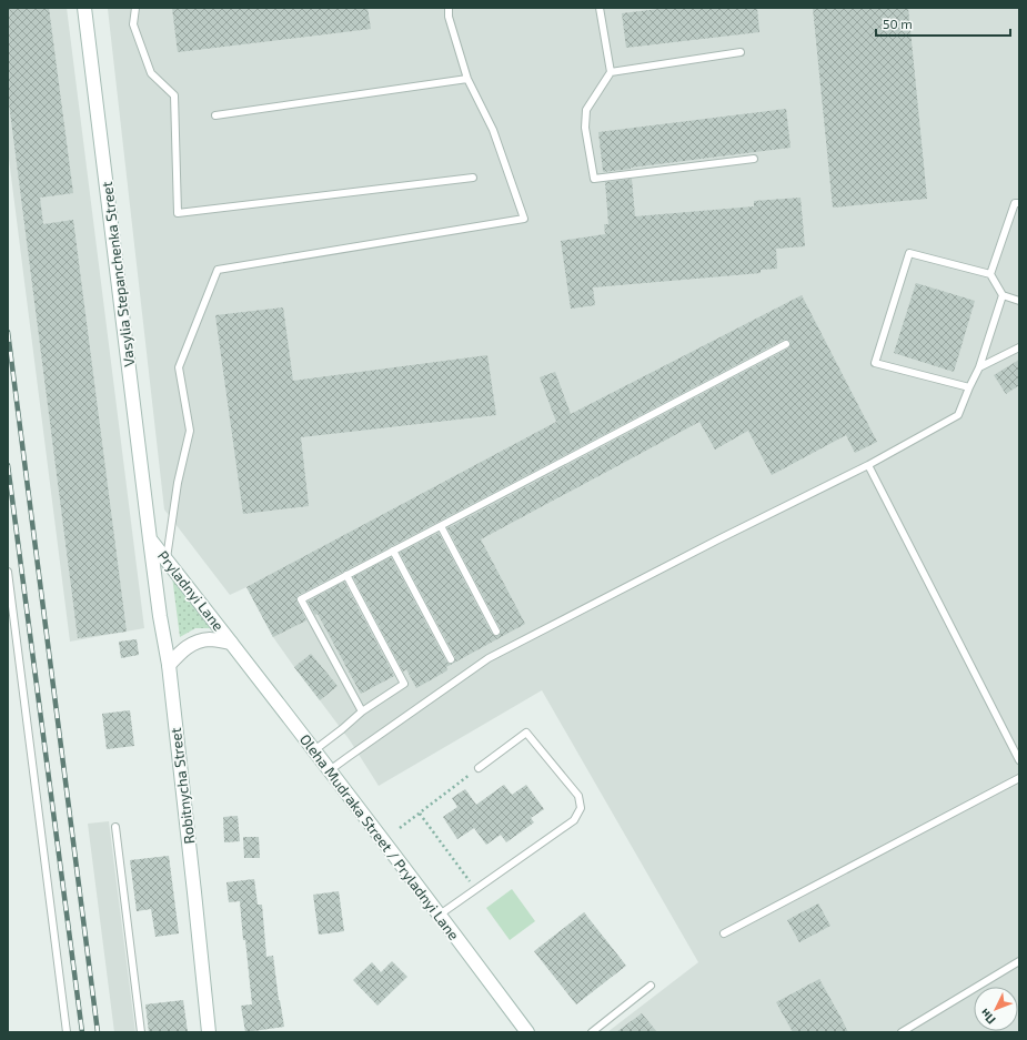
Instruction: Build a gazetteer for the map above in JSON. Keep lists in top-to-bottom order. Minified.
{"streets":{"street":["Vasylia Stepanchenka Street","Pryladnyi Lane","Robitnycha Street","Oleha Mudraka Street / Pryladnyi Lane"]},"crossings":[["Vasylia Stepanchenka Street","Pryladnyi Lane"],["Vasylia Stepanchenka Street","Robitnycha Street"],["Pryladnyi Lane","Robitnycha Street"],["Pryladnyi Lane","Oleha Mudraka Street / Pryladnyi Lane"]],"scale_bar":"50 m","north":"bottom left"}
